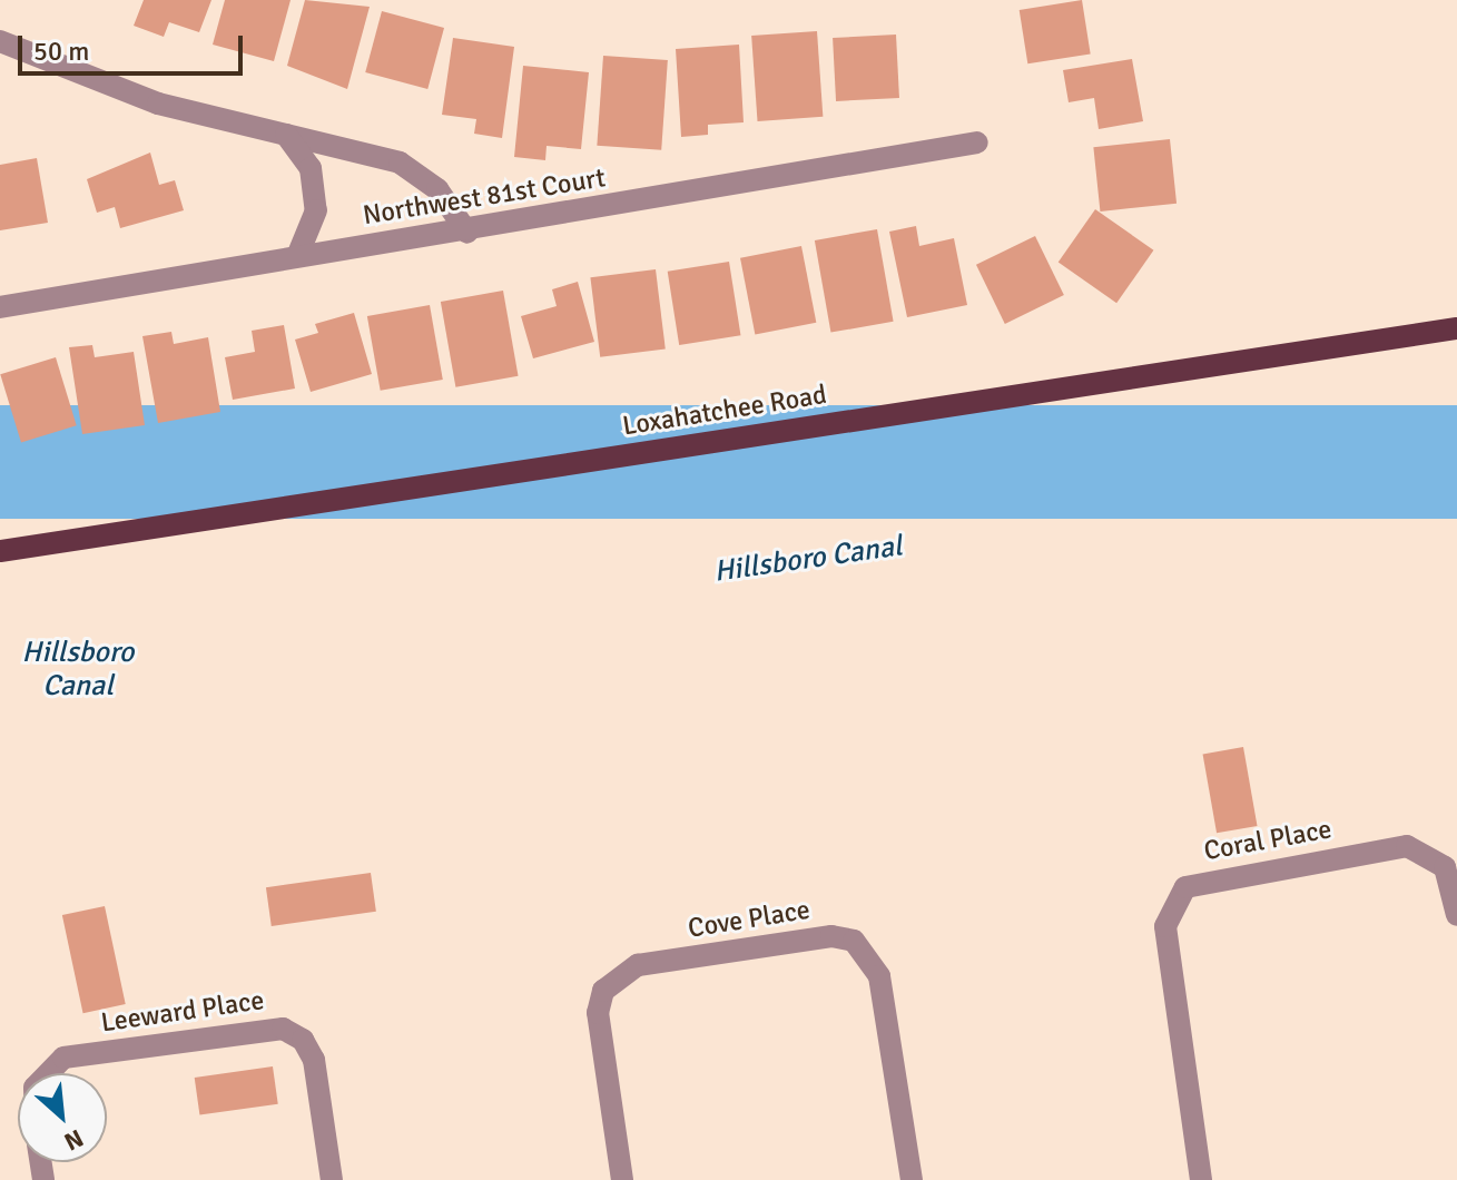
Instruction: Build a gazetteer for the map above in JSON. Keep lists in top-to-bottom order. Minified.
{"streets":{"main road":["Loxahatchee Road"],"street":["Northwest 81st Court","Coral Place","Cove Place","Leeward Place"]},"water":["Hillsboro Canal"],"scale_bar":"50 m","north":"bottom right"}
